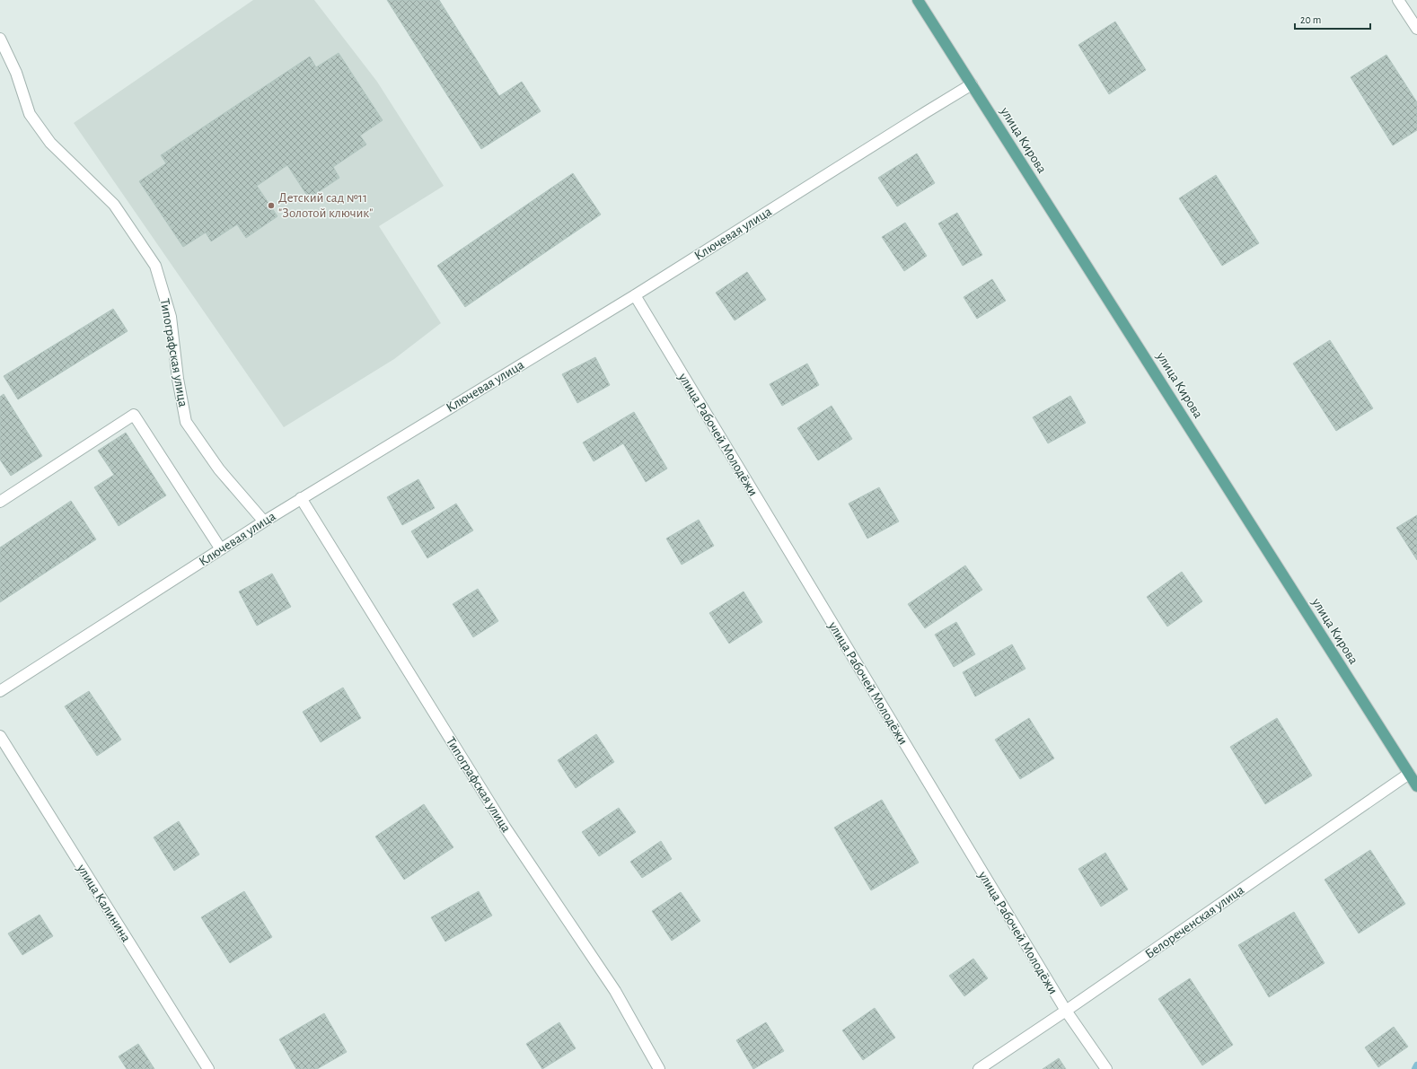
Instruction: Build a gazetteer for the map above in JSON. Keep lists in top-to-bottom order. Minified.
{"streets":{"main road":["улица Кирова"],"street":["Ключевая улица","Типографская улица","улица Рабочей Молодёжи","улица Калинина","Белореченская улица"]},"crossings":[["улица Кирова","Ключевая улица"],["улица Кирова","Белореченская улица"],["Ключевая улица","Типографская улица"],["Ключевая улица","улица Рабочей Молодёжи"],["улица Рабочей Молодёжи","Белореченская улица"]],"places":["Детский сад №11 \"Золотой ключик\""],"scale_bar":"20 m"}
